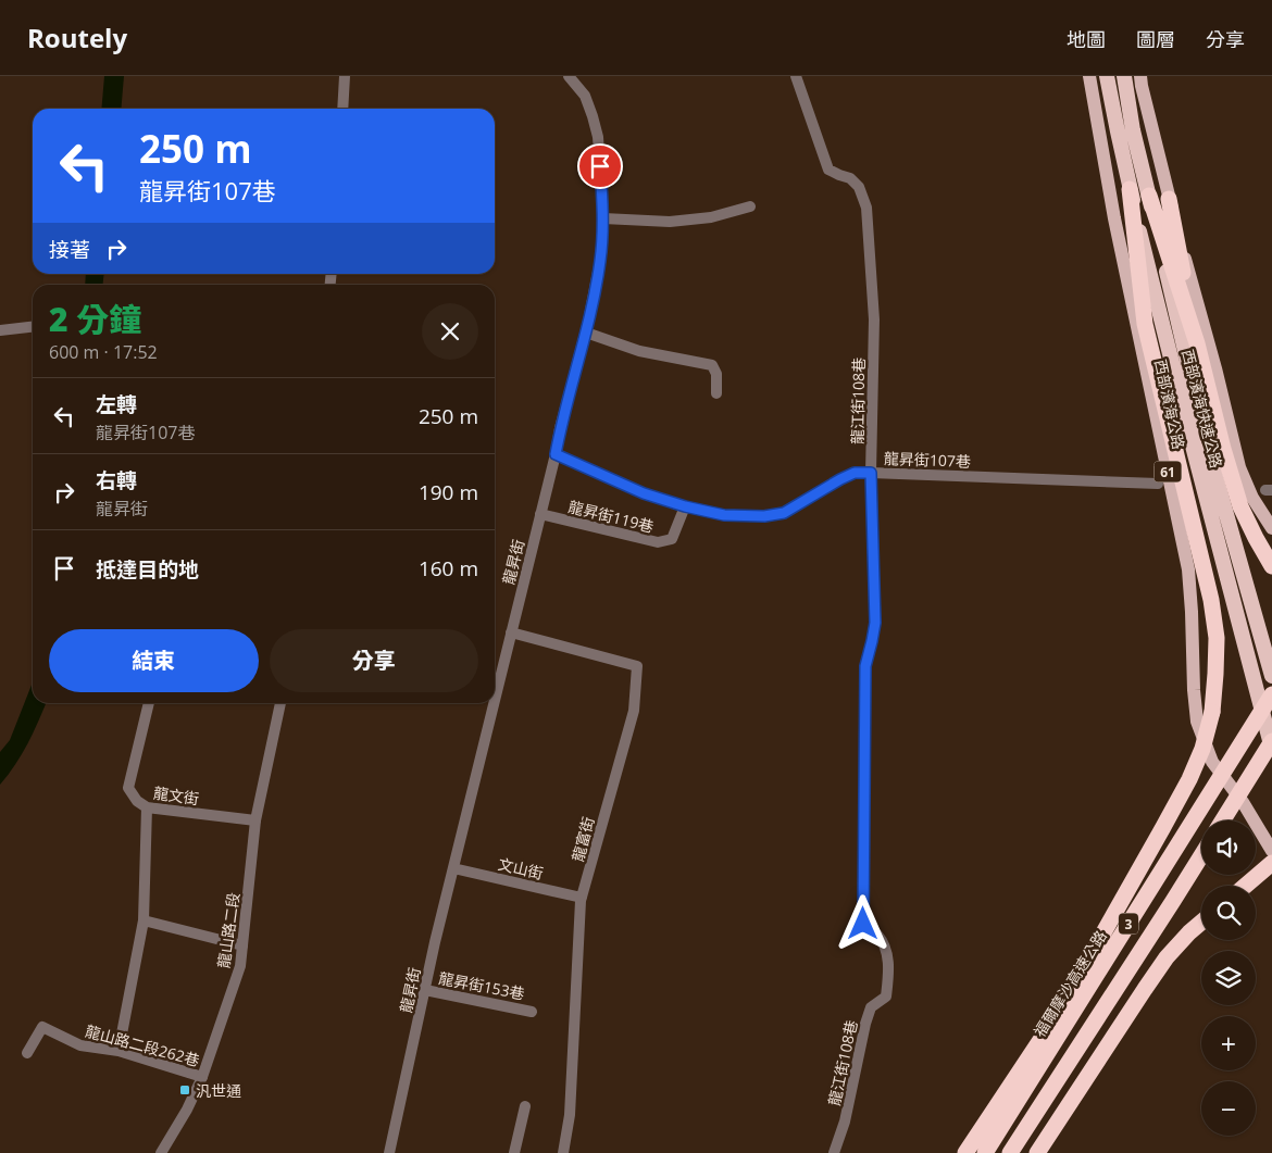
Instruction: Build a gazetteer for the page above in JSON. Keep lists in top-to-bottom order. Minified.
{"streets":{"highway":["西部濱海快速公路","61","3","福爾摩沙高速公路"],"main road":["西部濱海公路"],"street":["龍江街108巷","龍昇街107巷","龍昇街119巷","龍昇街","龍文街","龍富街","文山街","龍山路二段","龍昇街153巷","龍山路二段262巷"]},"crossings":[["龍江街108巷","龍昇街107巷"],["龍昇街107巷","龍昇街119巷"],["龍昇街107巷","龍昇街"],["龍昇街119巷","龍昇街"],["龍昇街","龍富街"],["龍昇街","文山街"],["龍昇街","龍昇街153巷"],["龍文街","龍山路二段"],["龍富街","文山街"],["龍山路二段","龍山路二段262巷"]],"places":{"transit":["汎世通"]},"page":{"header":"Routely","nav":["地圖","圖層","分享"],"turn":["250 m","龍昇街107巷"],"then":"接著","heading":["2 分鐘","600 m · 17:52"],"list":[{"name":"左轉","note":"龍昇街107巷","value":"250 m"},{"name":"右轉","note":"龍昇街","value":"190 m"},{"name":"抵達目的地","value":"160 m"}],"buttons":["結束","分享"],"map_buttons":["+","−"]}}
